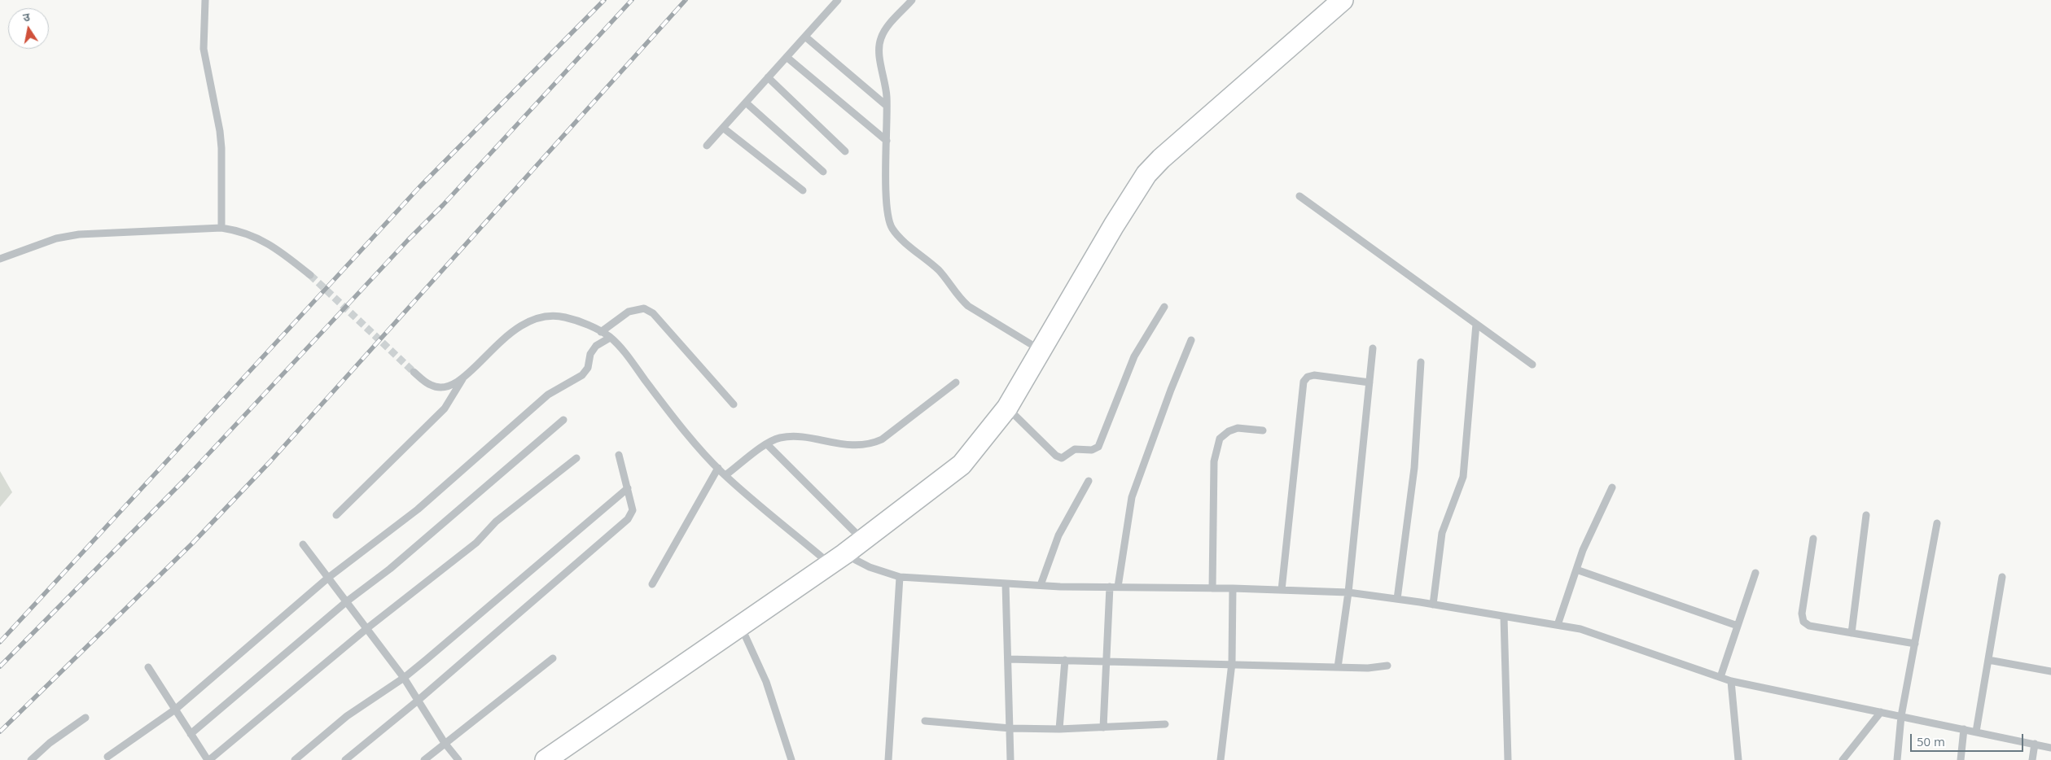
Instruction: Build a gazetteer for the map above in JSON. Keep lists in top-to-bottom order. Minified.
{"scale_bar":"50 m","north":"top"}
